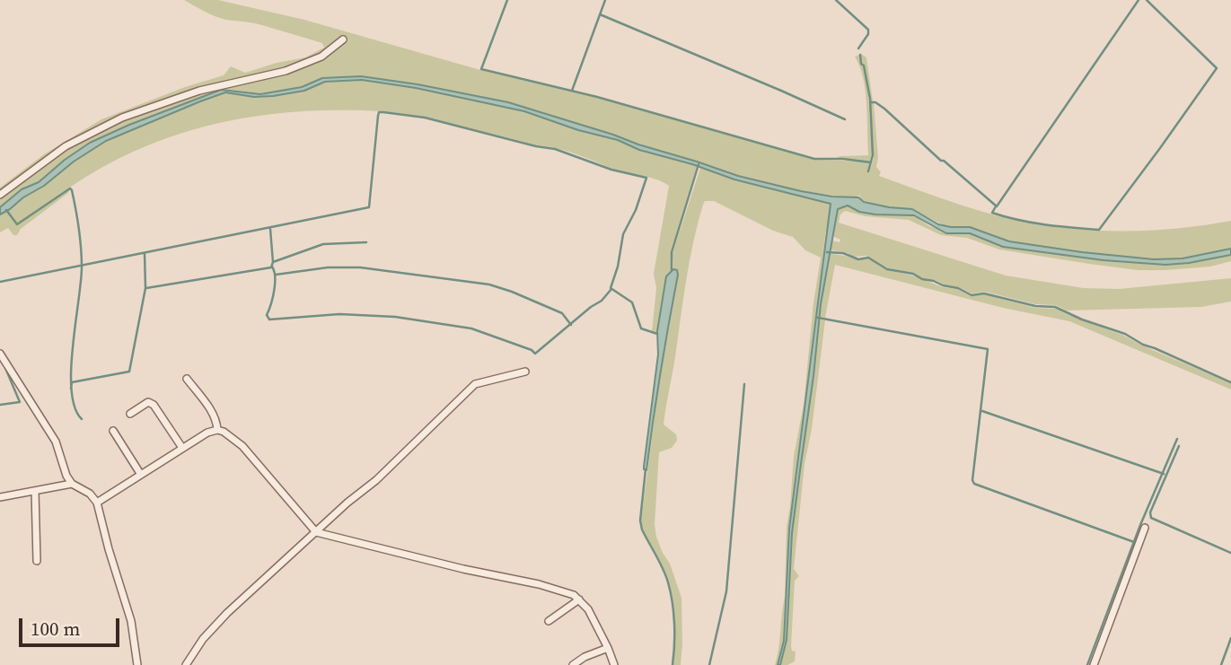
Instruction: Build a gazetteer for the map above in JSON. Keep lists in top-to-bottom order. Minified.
{"scale_bar":"100 m"}
